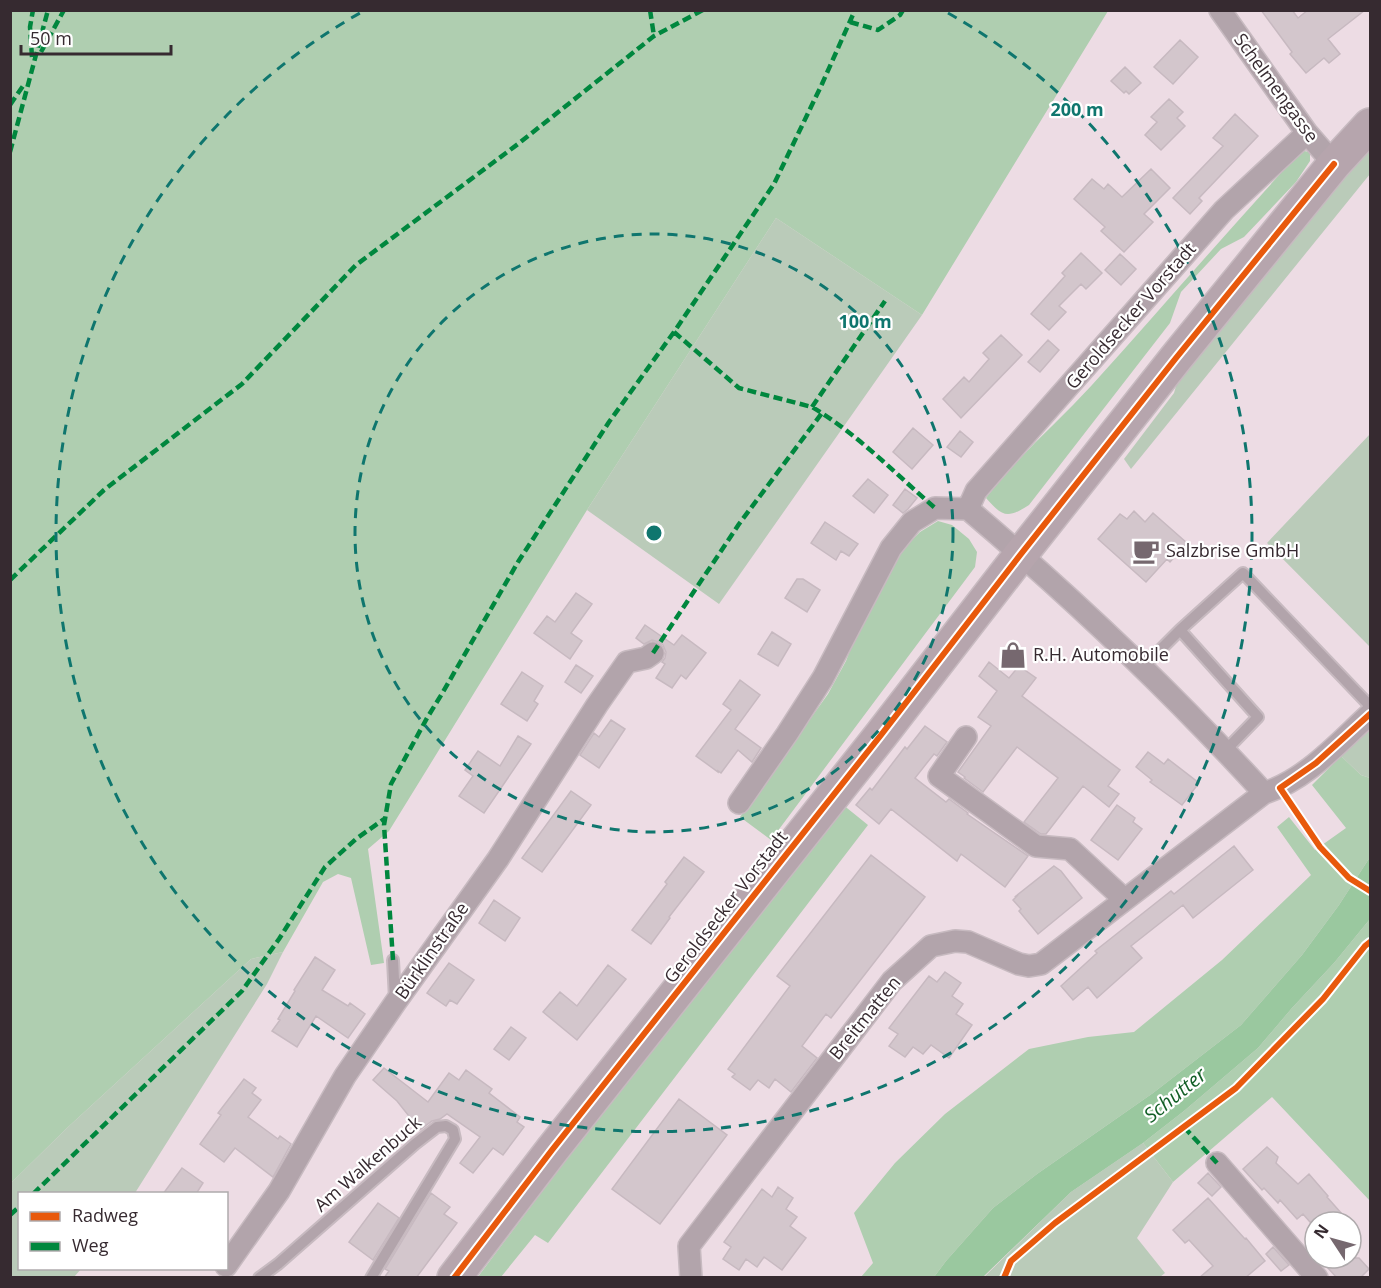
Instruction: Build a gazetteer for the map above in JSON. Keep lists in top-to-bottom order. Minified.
{"streets":{"main road":["Geroldsecker Vorstadt"],"street":["Schelmengasse","Bürklinstraße","Breitmatten"],"lane":["Am Walkenbuck"]},"crossings":[["Schelmengasse","Geroldsecker Vorstadt"]],"water":["Schutter"],"places":{"cafe":["Salzbrise GmbH"],"shop":["R.H. Automobile"]},"legend":["Radweg","Weg"],"scale_bar":"50 m","north":"top left","rings":["200 m","100 m"]}
